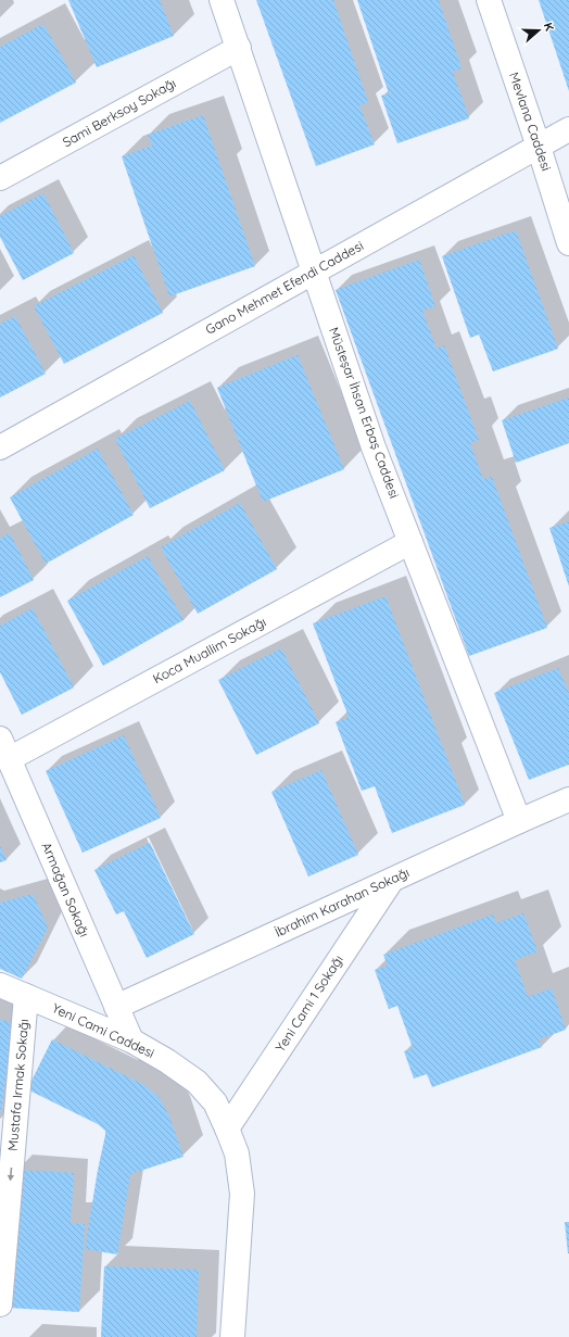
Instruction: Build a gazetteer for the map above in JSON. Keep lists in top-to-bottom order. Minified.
{"streets":{"street":["Sami Berksoy Sokağı","Mevlana Caddesi","Gano Mehmet Efendi Caddesi","Müsteşar İhsan Erbaş Caddesi","Koca Muallim Sokağı","Armağan Sokağı","İbrahim Karahan Sokağı","Yeni Cami 1 Sokağı","Yeni Cami Caddesi","Mustafa Irmak Sokağı"]},"crossings":[["Sami Berksoy Sokağı","Müsteşar İhsan Erbaş Caddesi"],["Mevlana Caddesi","Gano Mehmet Efendi Caddesi"],["Gano Mehmet Efendi Caddesi","Müsteşar İhsan Erbaş Caddesi"],["Müsteşar İhsan Erbaş Caddesi","Koca Muallim Sokağı"],["Müsteşar İhsan Erbaş Caddesi","İbrahim Karahan Sokağı"],["Koca Muallim Sokağı","Armağan Sokağı"],["Armağan Sokağı","İbrahim Karahan Sokağı"],["Armağan Sokağı","Yeni Cami Caddesi"],["İbrahim Karahan Sokağı","Yeni Cami 1 Sokağı"],["Yeni Cami 1 Sokağı","Yeni Cami Caddesi"],["Yeni Cami Caddesi","Mustafa Irmak Sokağı"]],"one_way":["Mustafa Irmak Sokağı"],"north":"right"}
